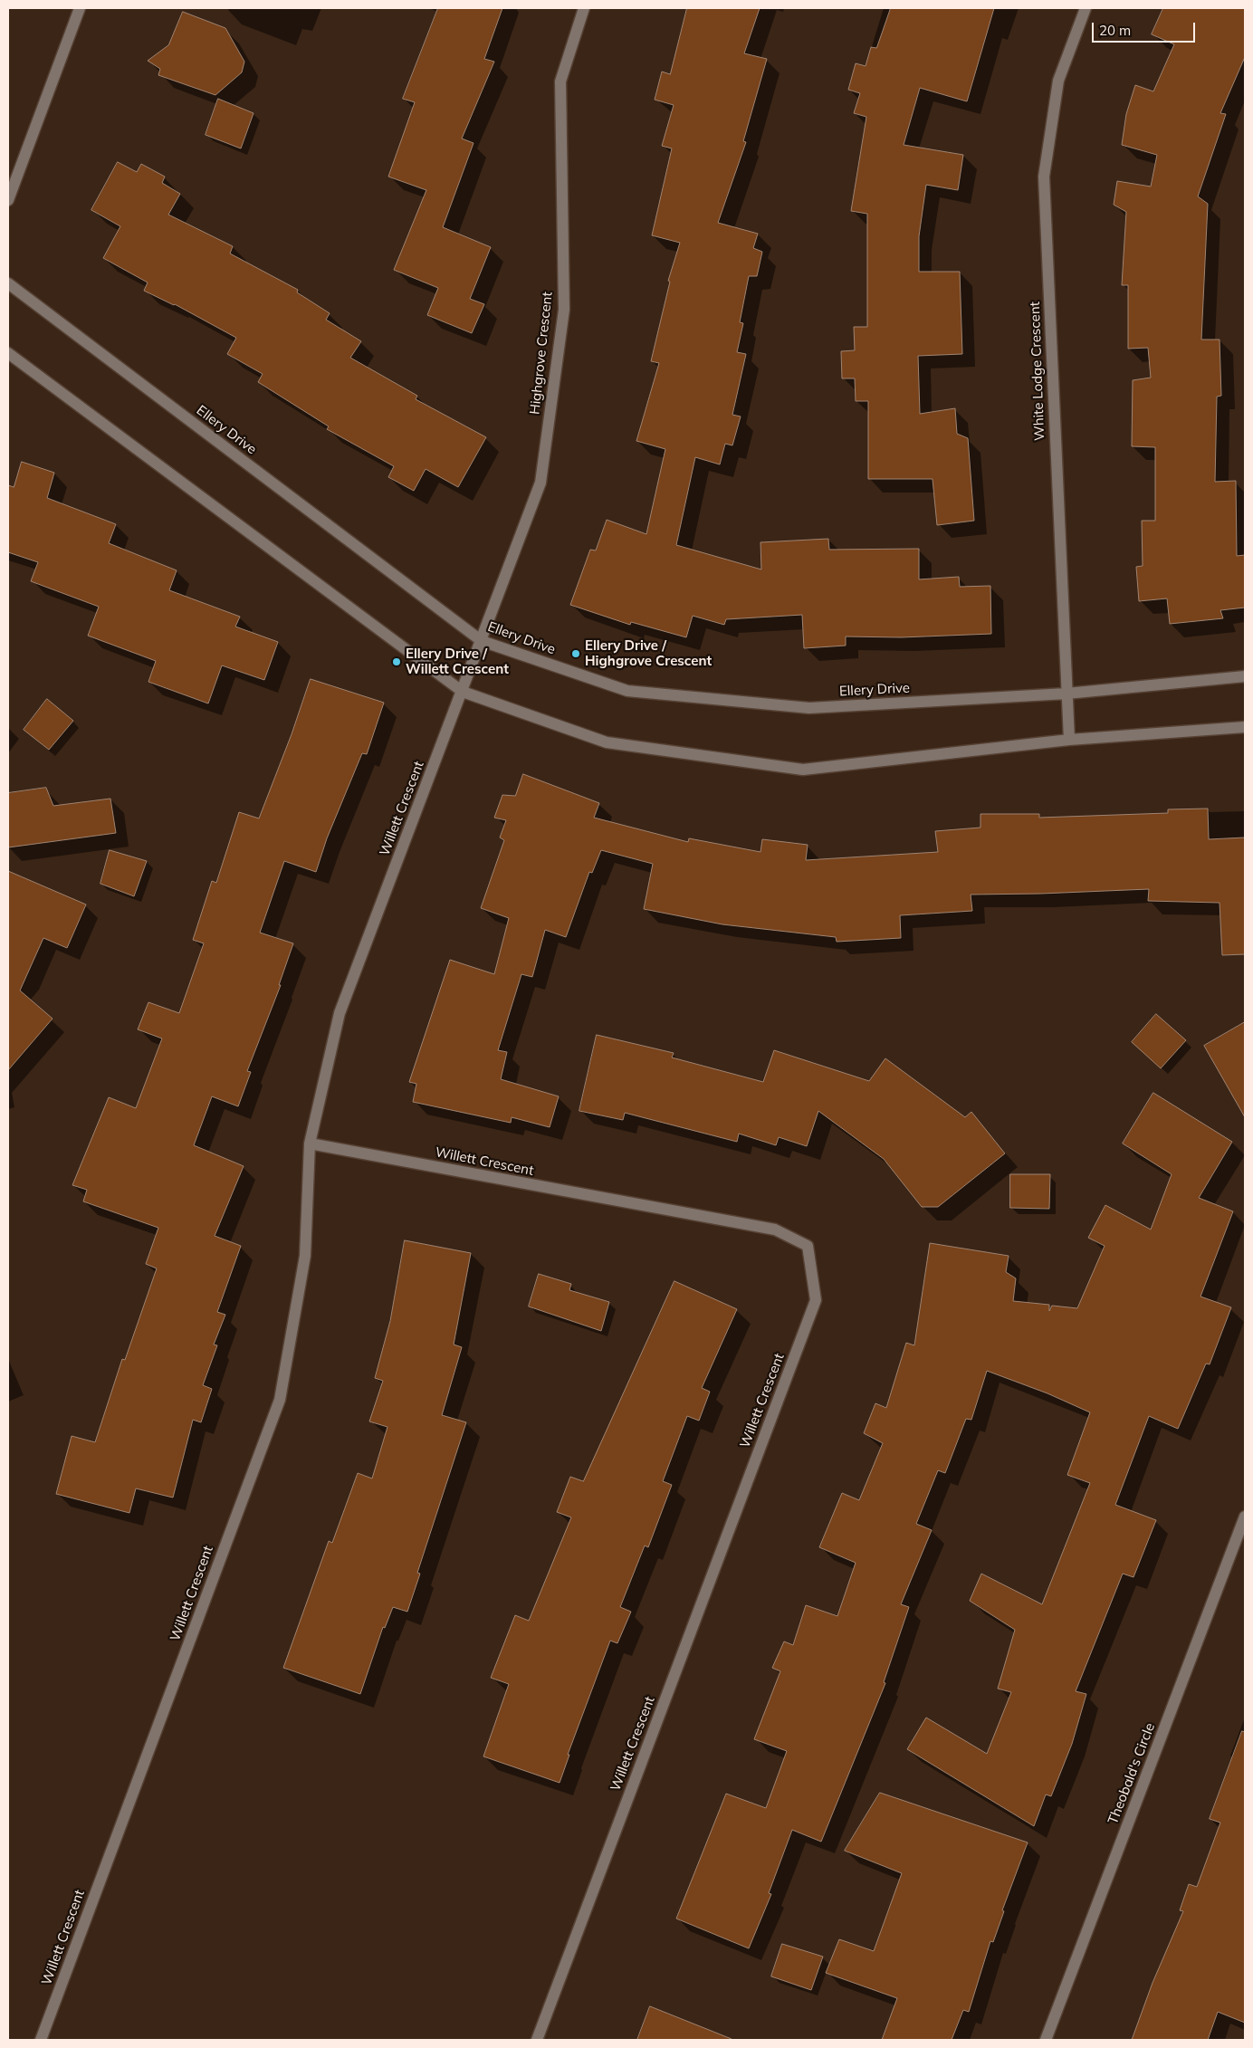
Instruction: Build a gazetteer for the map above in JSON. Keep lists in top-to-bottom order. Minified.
{"streets":{"street":["Highgrove Crescent","White Lodge Crescent","Ellery Drive","Willett Crescent","Theobald's Circle"]},"crossings":[["Highgrove Crescent","Ellery Drive"],["Highgrove Crescent","Willett Crescent"],["White Lodge Crescent","Ellery Drive"]],"places":["Ellery Drive / Highgrove Crescent","Ellery Drive / Willett Crescent"],"scale_bar":"20 m"}
